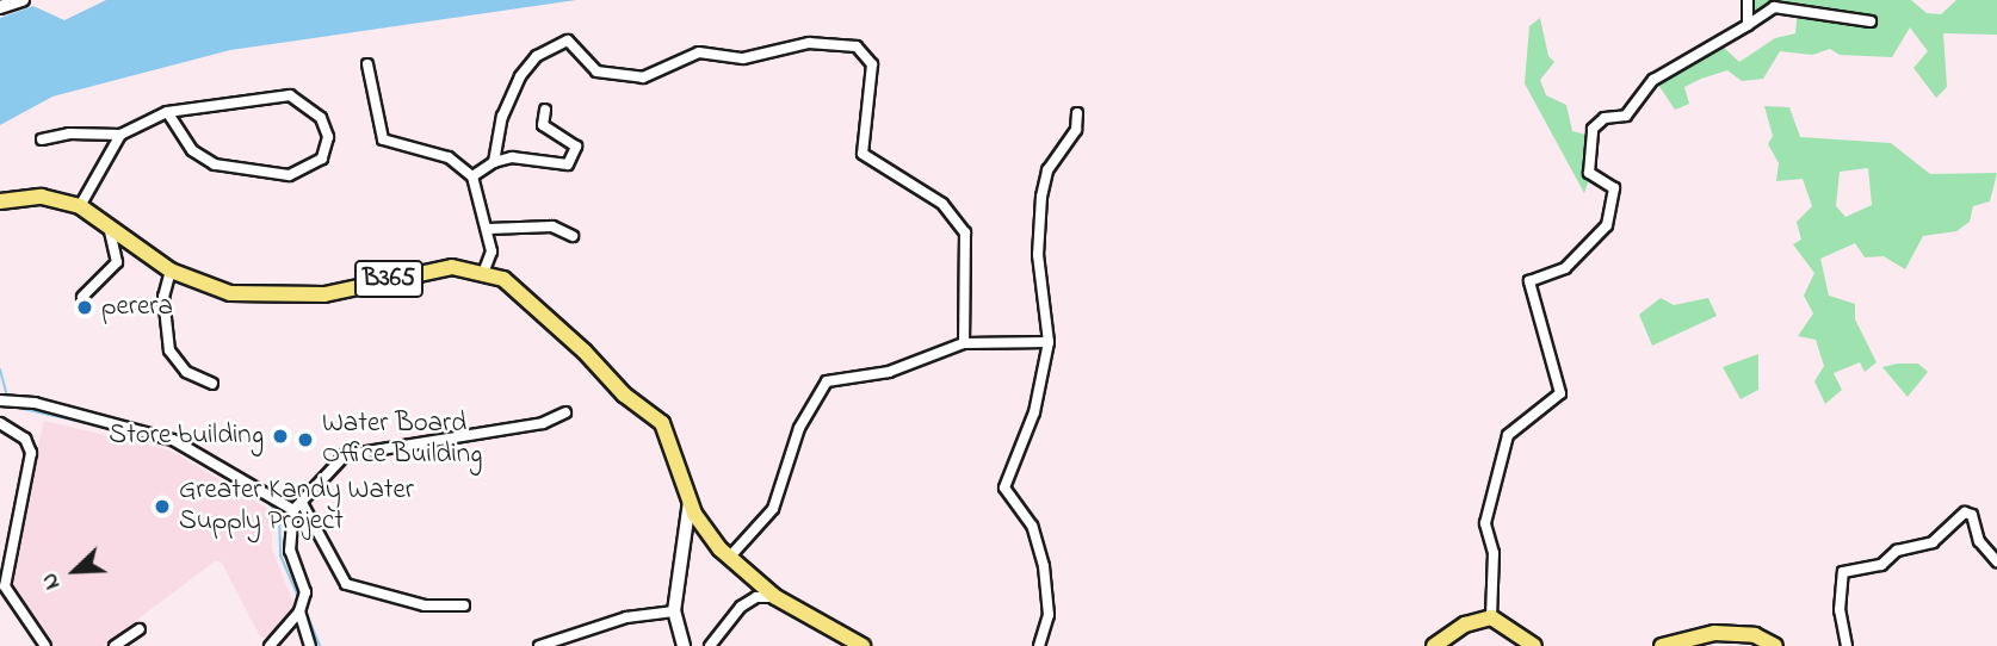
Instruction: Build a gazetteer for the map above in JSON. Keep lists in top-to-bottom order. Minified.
{"streets":{"main road":["B365"]},"places":["perera","Store building","Water Board Office Building","Greater Kandy Water Supply Project"],"north":"bottom left"}
